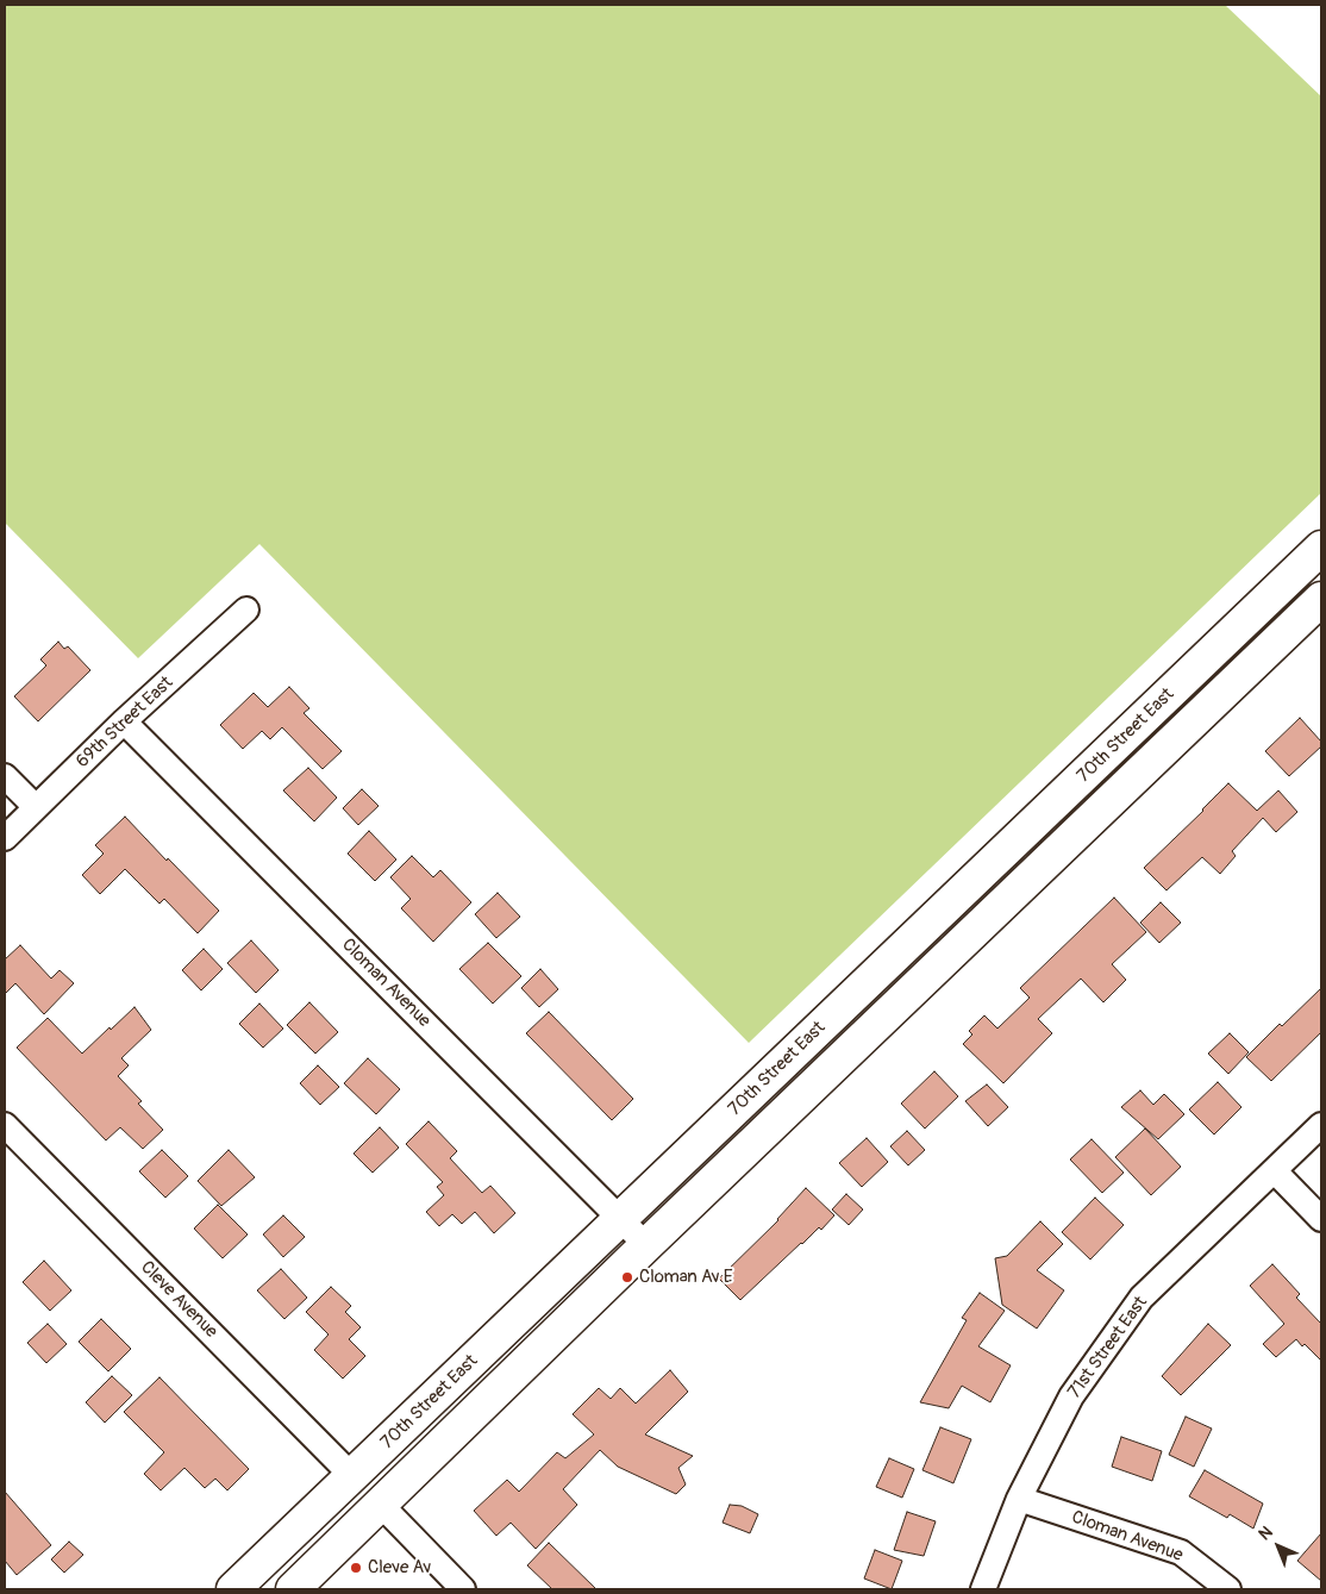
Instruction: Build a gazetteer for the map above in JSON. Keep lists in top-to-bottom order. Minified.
{"streets":{"main road":["70th Street East"],"street":["69th Street East","Cloman Avenue","Cleve Avenue","71st Street East"]},"crossings":[["69th Street East","Cloman Avenue"],["70th Street East","Cloman Avenue"],["70th Street East","Cleve Avenue"],["Cloman Avenue","71st Street East"]],"places":["Cloman Av E","Cleve Av"],"north":"top left"}
